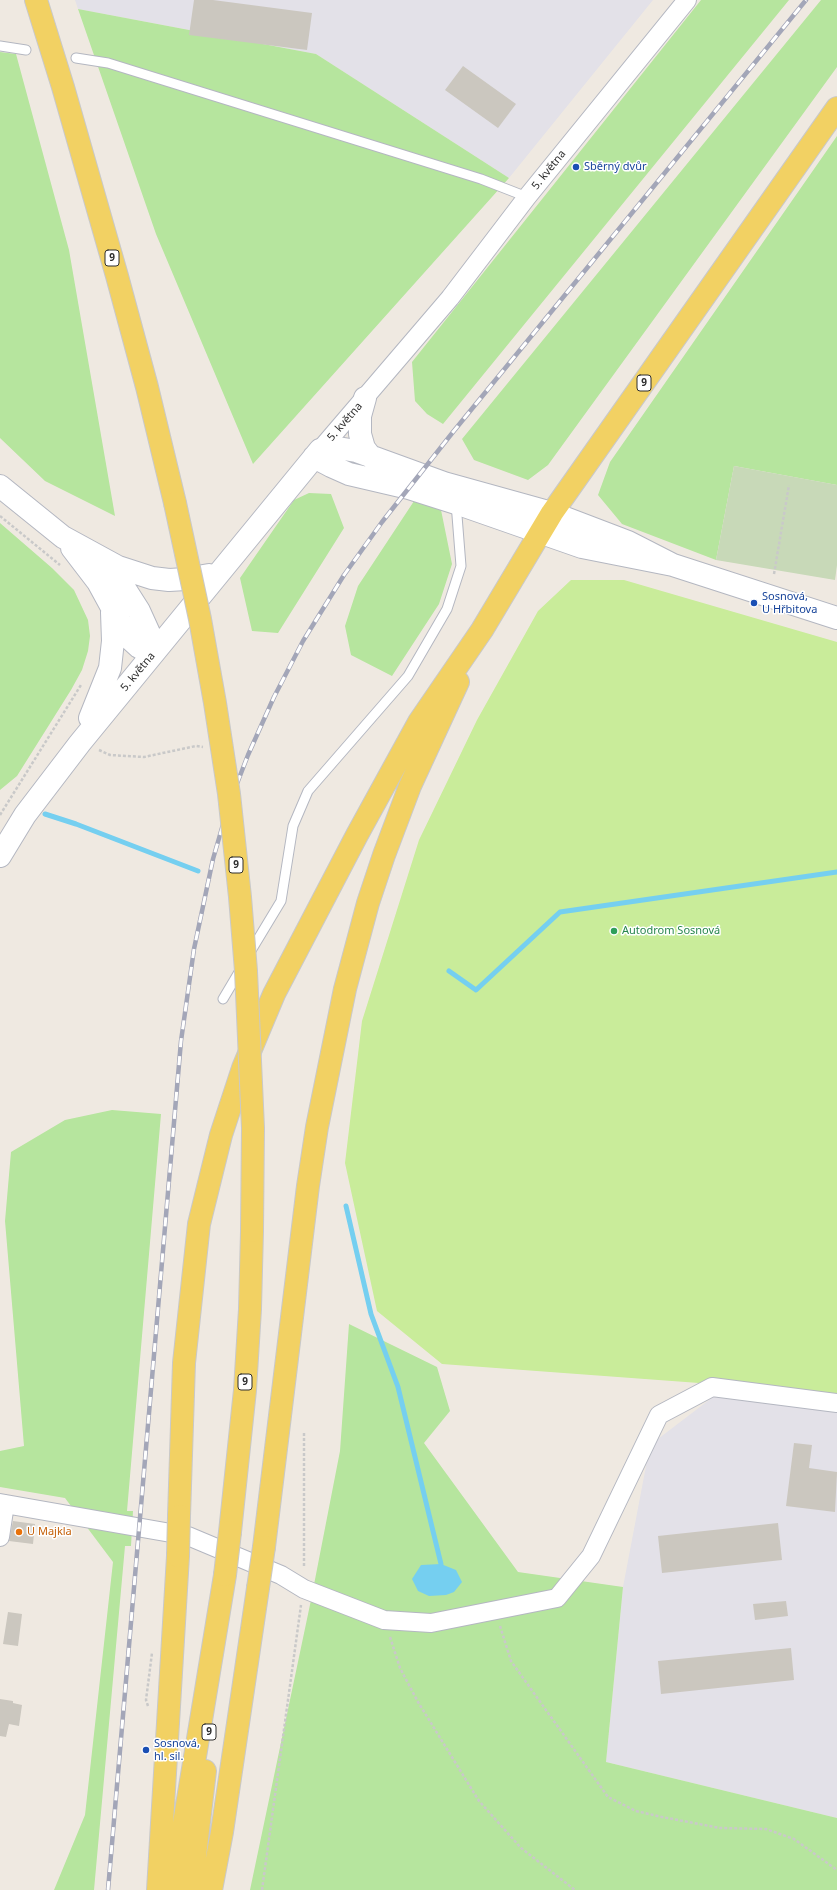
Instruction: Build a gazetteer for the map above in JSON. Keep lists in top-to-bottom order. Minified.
{"streets":{"main road":["9"],"street":["5. května"]},"places":["Sběrný dvůr","Sosnová, U Hřbitova","Autodrom Sosnová","U Majkla","Sosnová, hl. sil."]}
